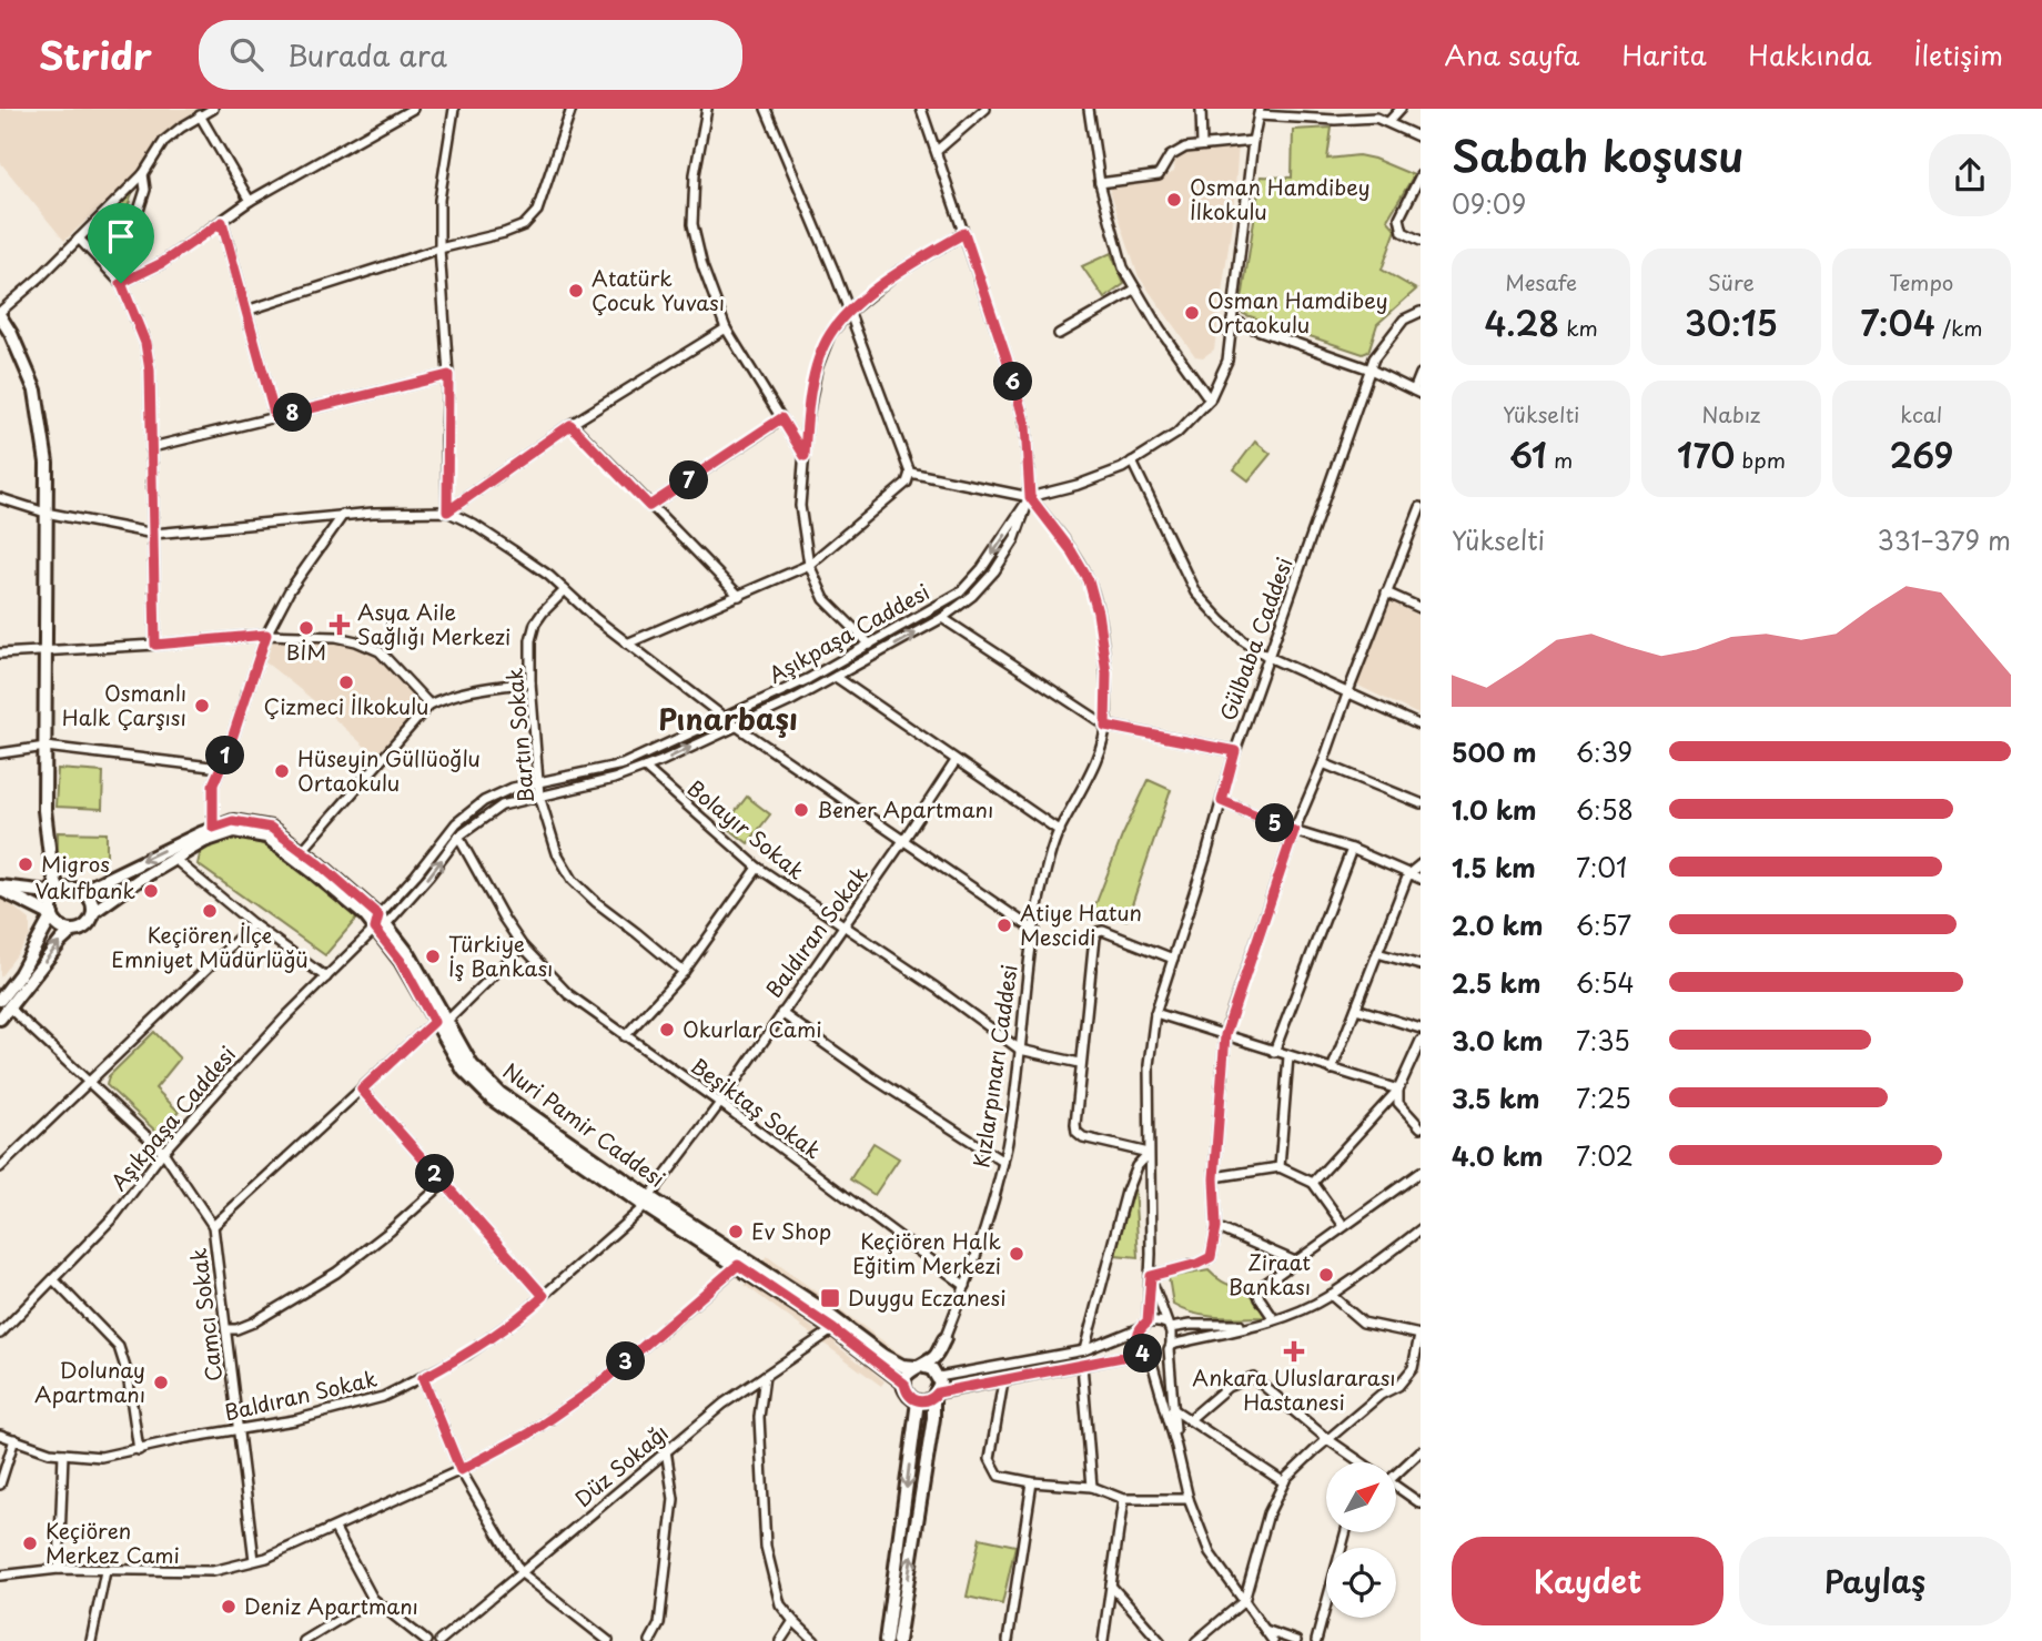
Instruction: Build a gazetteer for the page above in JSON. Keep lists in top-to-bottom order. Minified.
{"streets":{"main road":["Nuri Pamir Caddesi"],"street":["Aşıkpaşa Caddesi","Gülbaba Caddesi","Bartın Sokak","Bolayır Sokak","Baldıran Sokak","Kızlarpınarı Caddesi","Beşiktaş Sokak","Camcı Sokak","Düz Sokağı"]},"crossings":[["Aşıkpaşa Caddesi","Bartın Sokak"],["Aşıkpaşa Caddesi","Bolayır Sokak"],["Aşıkpaşa Caddesi","Kızlarpınarı Caddesi"],["Aşıkpaşa Caddesi","Beşiktaş Sokak"],["Aşıkpaşa Caddesi","Nuri Pamir Caddesi"],["Aşıkpaşa Caddesi","Camcı Sokak"],["Bolayır Sokak","Baldıran Sokak"],["Bolayır Sokak","Kızlarpınarı Caddesi"],["Baldıran Sokak","Beşiktaş Sokak"],["Baldıran Sokak","Nuri Pamir Caddesi"],["Baldıran Sokak","Camcı Sokak"],["Kızlarpınarı Caddesi","Beşiktaş Sokak"],["Nuri Pamir Caddesi","Düz Sokağı"]],"districts":["Pınarbaşı"],"places":{"other":["Osman Hamdibey İlkokulu","Atatürk Çocuk Yuvası","Osman Hamdibey Ortaokulu","BİM","Çizmeci İlkokulu","Osmanlı Halk Çarşısı","Hüseyin Güllüoğlu Ortaokulu","Bener Apartmanı","Migros","Vakıfbank","Keçiören İlçe Emniyet Müdürlüğü","Atiye Hatun Mescidi","Türkiye İş Bankası","Okurlar Cami","Ev Shop","Keçiören Halk Eğitim Merkezi","Ziraat Bankası","Dolunay Apartmanı","Keçiören Merkez Cami","Deniz Apartmanı"],"health":["Asya Aile Sağlığı Merkezi","Ankara Uluslararası Hastanesi"],"transit":["Duygu Eczanesi"]},"north":"top right","page":{"header":"Stridr","search":"Burada ara","nav":["Ana sayfa","Harita","Hakkında","İletişim"],"heading":["Sabah koşusu","09:09"],"stats":[["Mesafe","4.28 km"],["Süre","30:15"],["Tempo","7:04 /km"],["Yükselti","61 m"],["Nabız","170 bpm"],["kcal","269"]],"pins":["6","8","7","1","5","2","4","3"],"chart":["Yükselti","331–379 m"],"list":[{"name":"500 m","note":"6:39"},{"name":"1.0 km","note":"6:58"},{"name":"1.5 km","note":"7:01"},{"name":"2.0 km","note":"6:57"},{"name":"2.5 km","note":"6:54"},{"name":"3.0 km","note":"7:35"},{"name":"3.5 km","note":"7:25"},{"name":"4.0 km","note":"7:02"}],"buttons":["Kaydet","Paylaş"]}}
